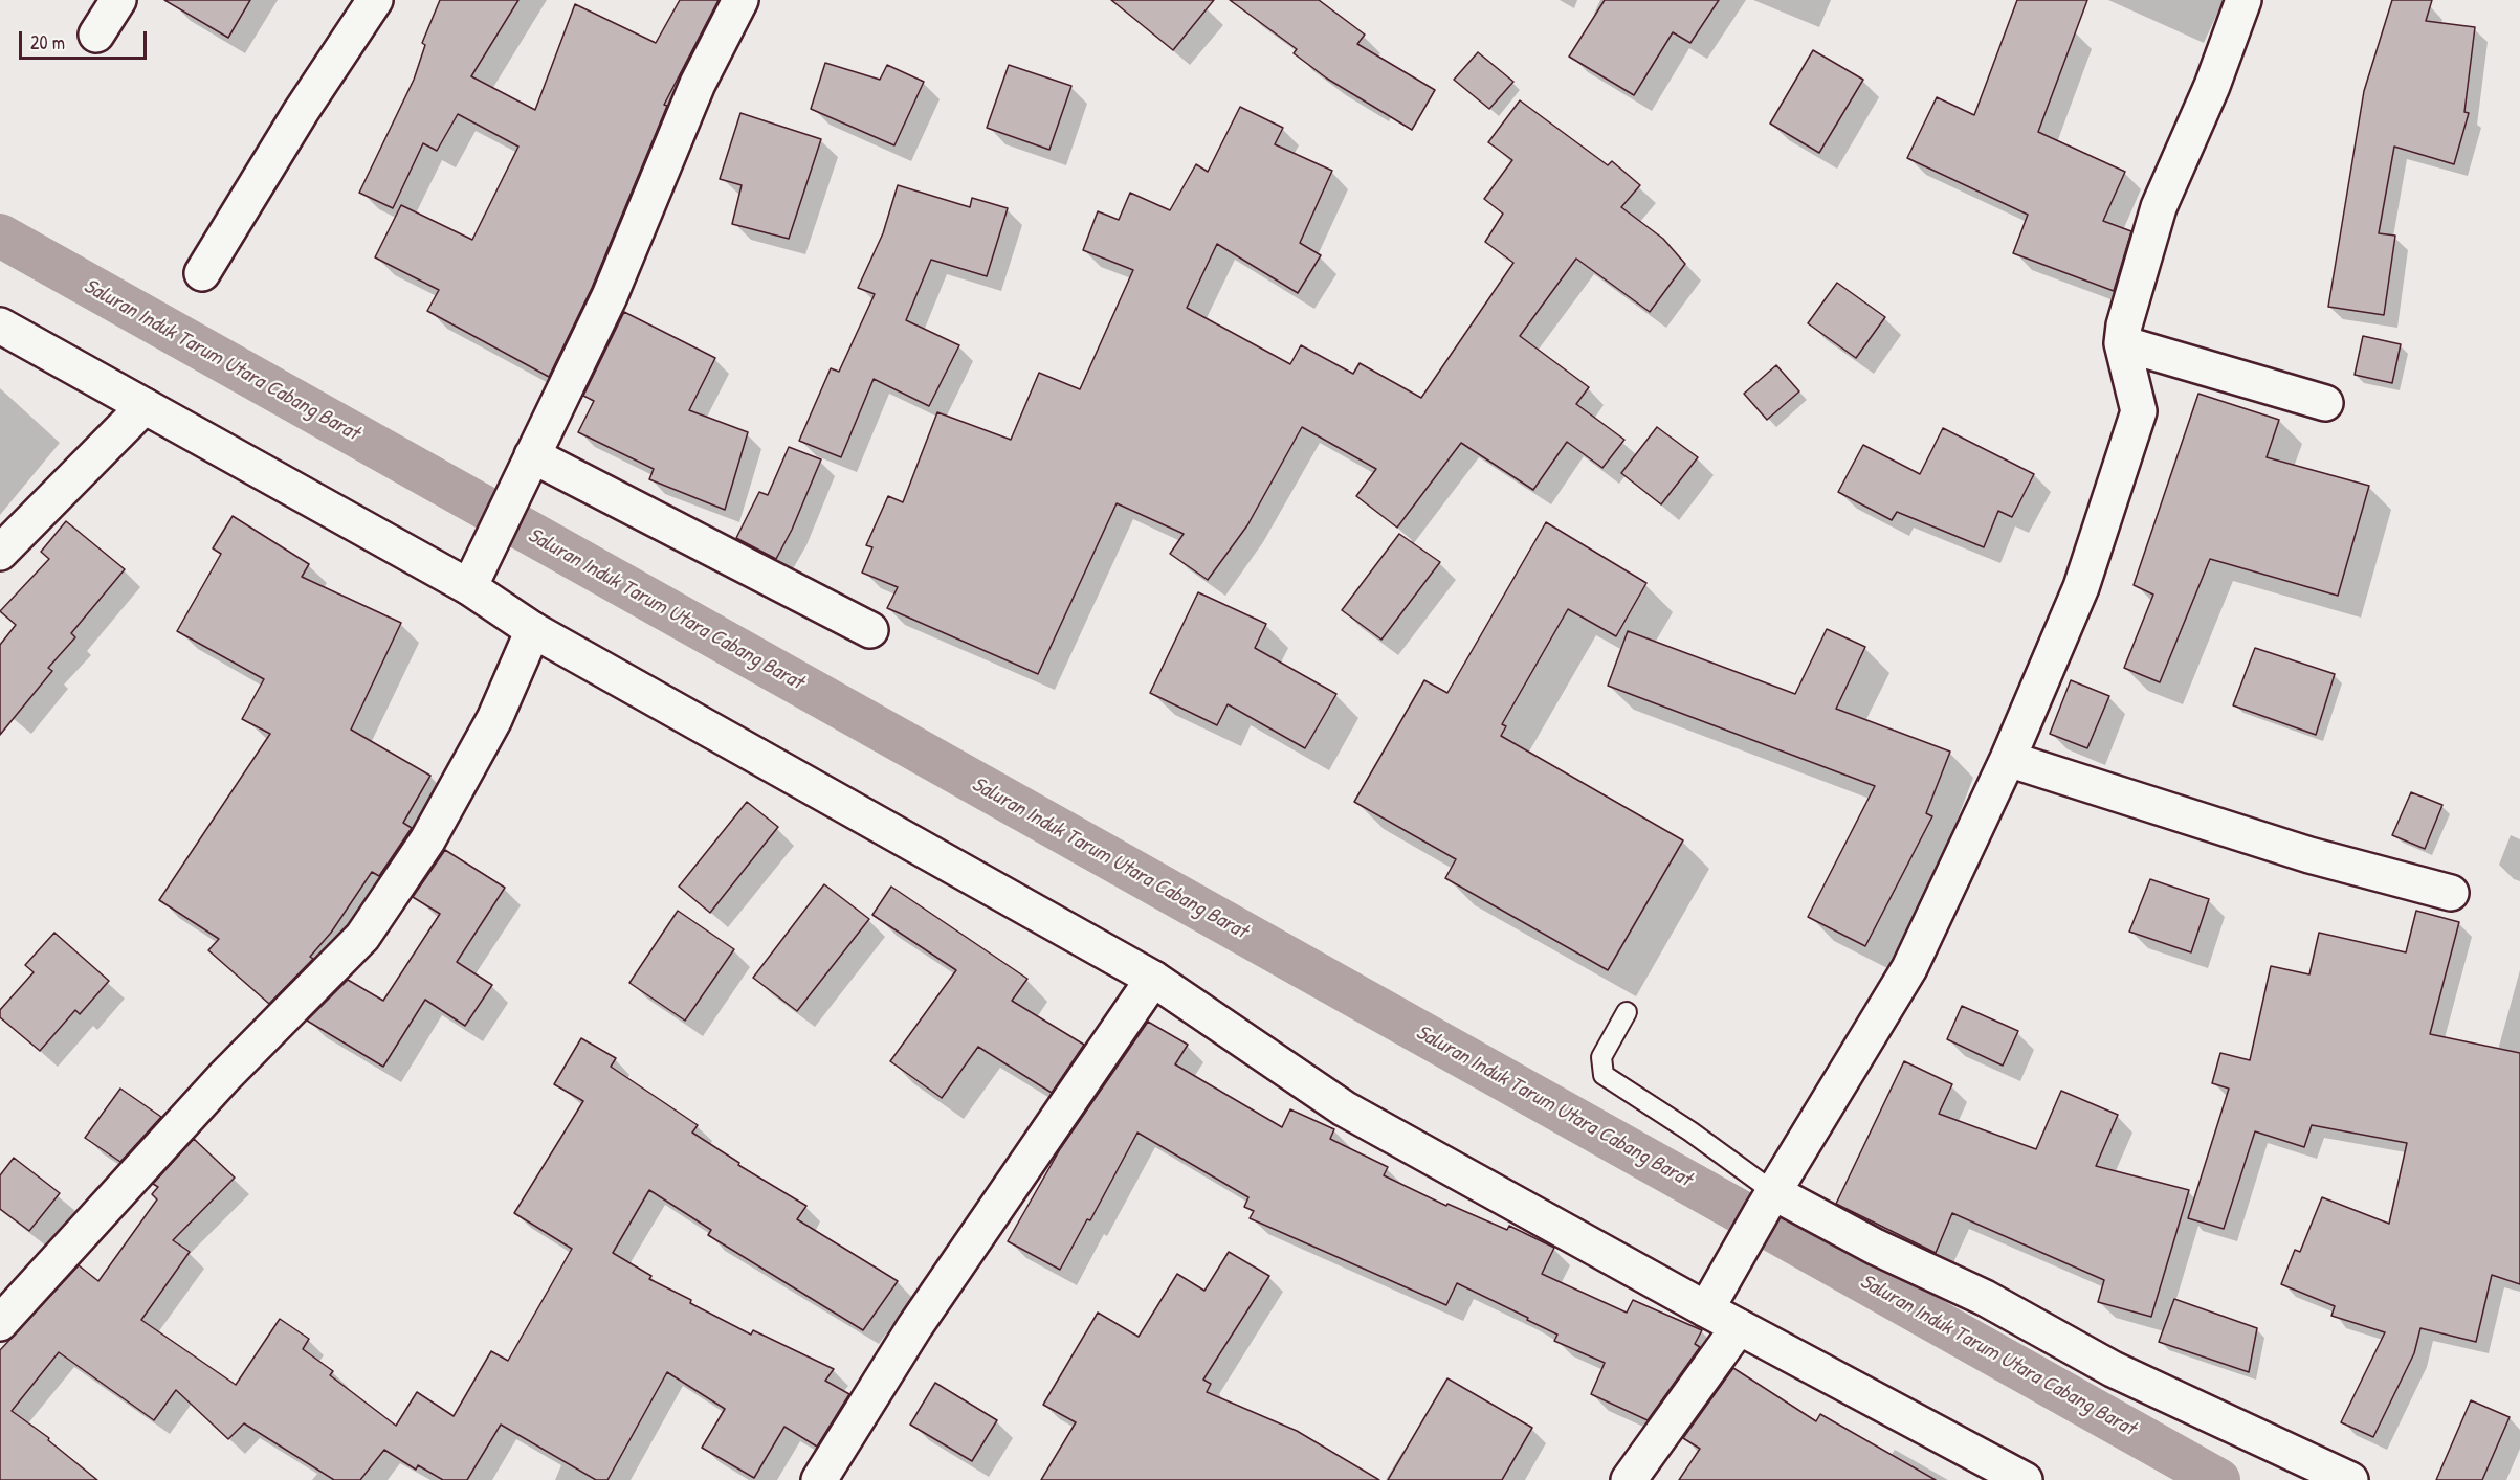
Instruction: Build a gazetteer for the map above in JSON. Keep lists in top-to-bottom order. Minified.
{"water":["Saluran Induk Tarum Utara Cabang Barat"],"scale_bar":"20 m"}
